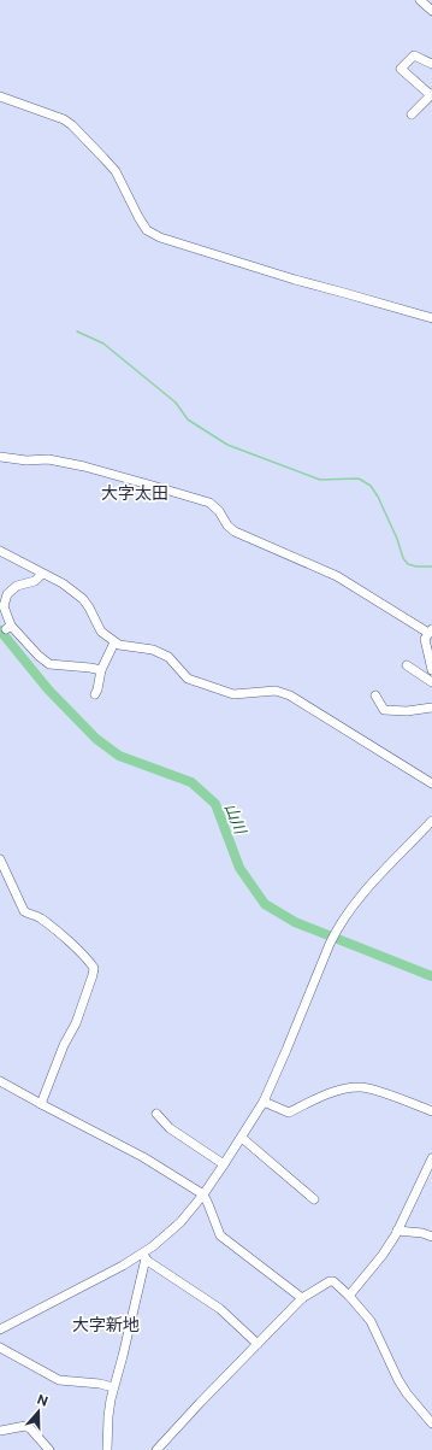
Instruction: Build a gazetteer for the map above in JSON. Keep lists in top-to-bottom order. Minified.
{"districts":["大字太田","大字新地"],"water":["山川"],"north":"top"}
